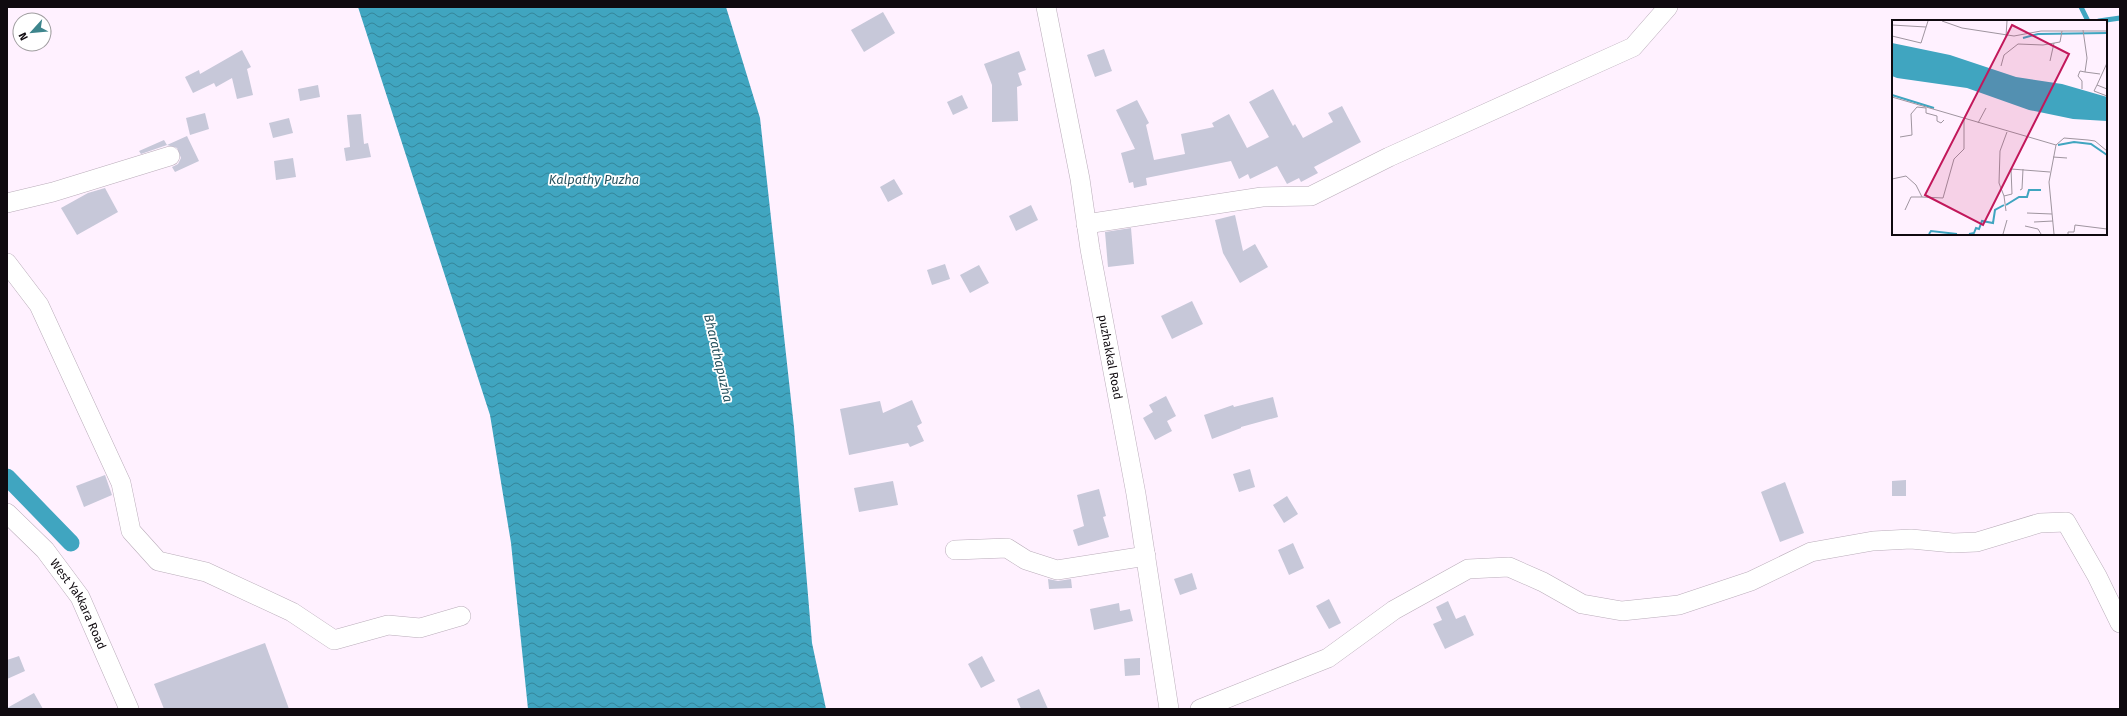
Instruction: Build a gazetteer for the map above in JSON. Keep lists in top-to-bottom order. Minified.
{"streets":{"street":["puzhakkal Road","West Yakkara Road"]},"water":["Kalpathy Puzha","Bharathapuzha"],"north":"bottom left"}
